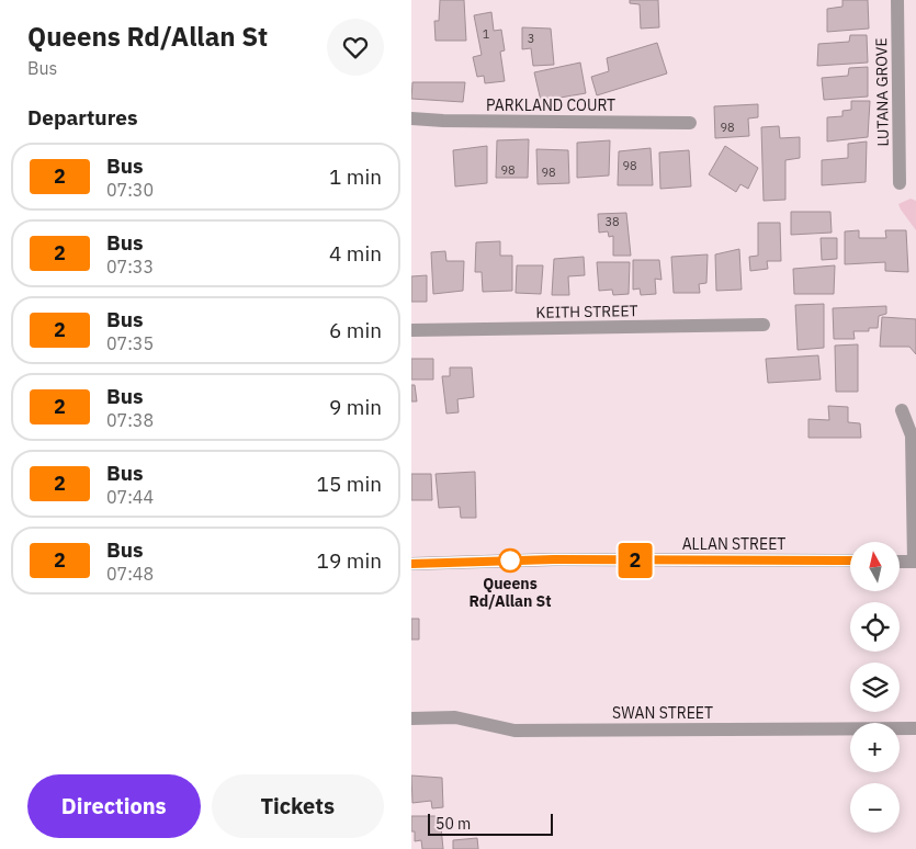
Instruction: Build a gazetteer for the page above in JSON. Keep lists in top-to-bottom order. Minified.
{"streets":{"street":["LUTANA GROVE","PARKLAND COURT","KEITH STREET","ALLAN STREET","SWAN STREET"]},"places":["Queens Rd/Allan St"],"lines":["bus line 2"],"house_numbers":["1","3","98","98","98","98","38"],"scale_bar":"50 m","north":"top","page":{"heading":[["Queens Rd/Allan St","Bus"],"Departures"],"on_map":"2","list":[{"mark":"2","name":"Bus","note":"07:30","value":"1 min"},{"mark":"2","name":"Bus","note":"07:33","value":"4 min"},{"mark":"2","name":"Bus","note":"07:35","value":"6 min"},{"mark":"2","name":"Bus","note":"07:38","value":"9 min"},{"mark":"2","name":"Bus","note":"07:44","value":"15 min"},{"mark":"2","name":"Bus","note":"07:48","value":"19 min"}],"map_buttons":["+","−"],"buttons":["Directions","Tickets"],"scale":"50 m"}}
